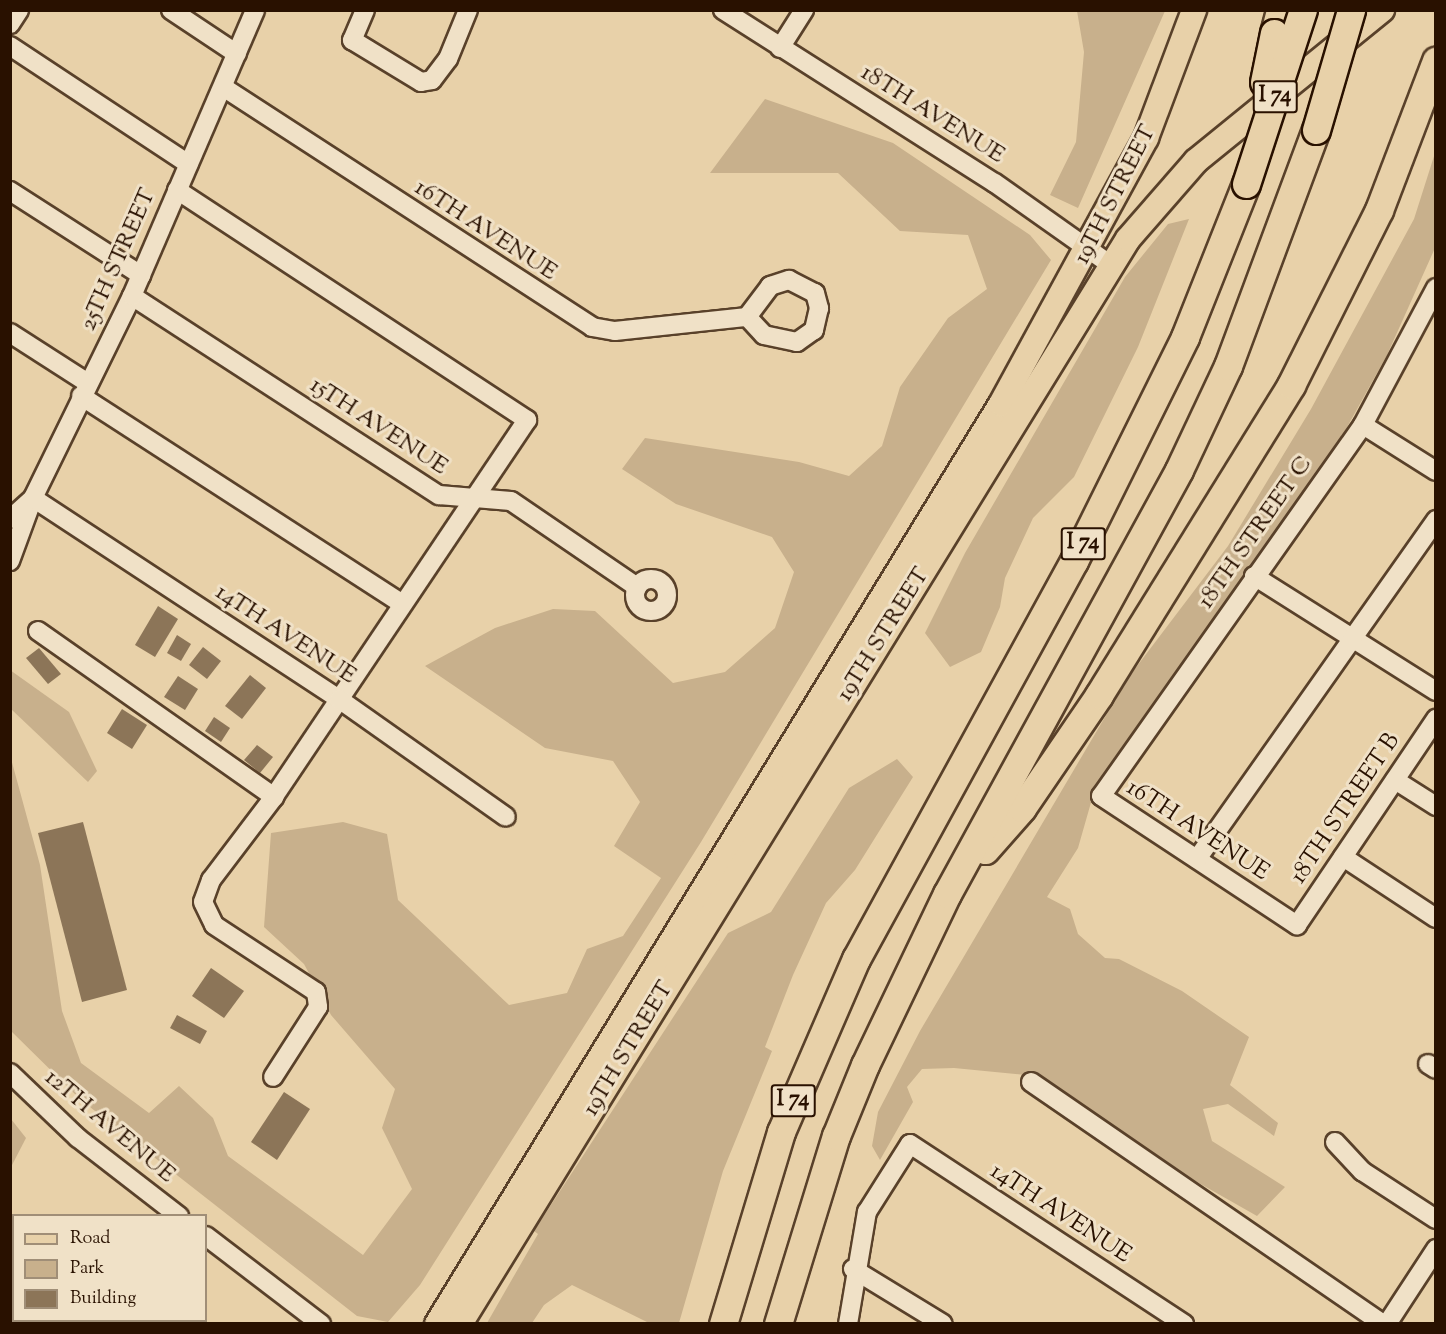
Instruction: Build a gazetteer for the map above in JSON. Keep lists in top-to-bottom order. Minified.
{"streets":{"highway":["I 74"],"main road":["19TH STREET"],"street":["18TH AVENUE","16TH AVENUE","25TH STREET","15TH AVENUE","18TH STREET C","14TH AVENUE","18TH STREET B","12TH AVENUE"]},"crossings":[["18TH AVENUE","19TH STREET"],["16TH AVENUE","25TH STREET"],["16TH AVENUE","18TH STREET C"],["16TH AVENUE","18TH STREET B"],["25TH STREET","15TH AVENUE"],["25TH STREET","14TH AVENUE"]],"legend":["Road","Park","Building"]}
